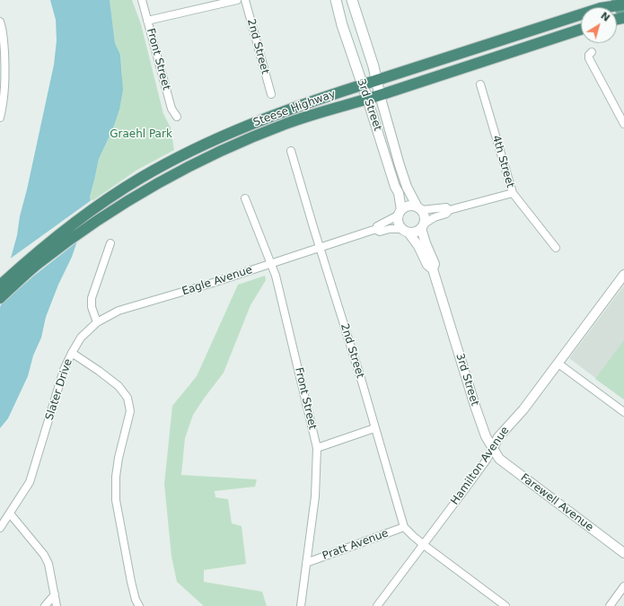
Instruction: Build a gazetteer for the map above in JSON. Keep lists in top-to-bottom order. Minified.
{"streets":{"highway":["Steese Highway"],"main road":["3rd Street"],"street":["2nd Street","Front Street","4th Street","Eagle Avenue","Slater Drive","Hamilton Avenue","Farewell Avenue","Pratt Avenue"]},"crossings":[["2nd Street","Eagle Avenue"],["2nd Street","Hamilton Avenue"],["2nd Street","Pratt Avenue"],["Front Street","Eagle Avenue"],["Front Street","Pratt Avenue"],["3rd Street","Steese Highway"],["3rd Street","Eagle Avenue"],["3rd Street","Hamilton Avenue"],["3rd Street","Farewell Avenue"],["Eagle Avenue","Slater Drive"],["Hamilton Avenue","Farewell Avenue"]],"parks":["Graehl Park"],"north":"top right"}
